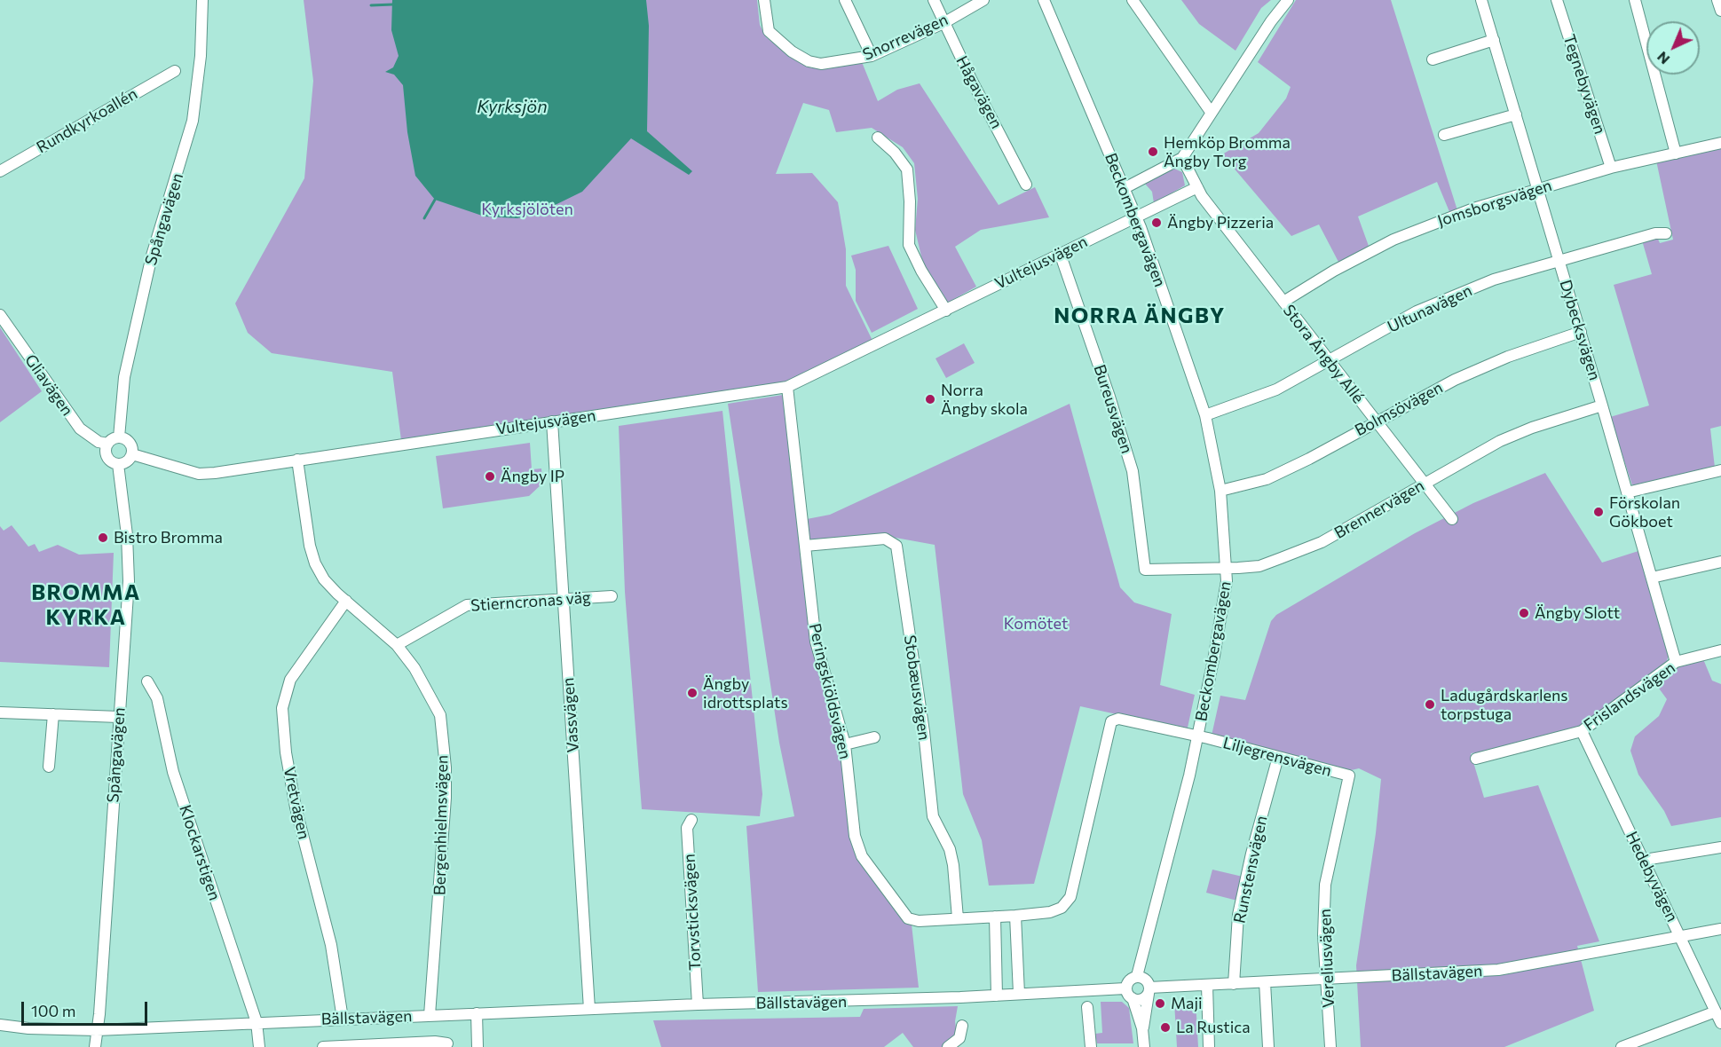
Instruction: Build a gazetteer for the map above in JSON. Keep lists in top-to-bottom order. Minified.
{"streets":{"street":["Snorrevägen","Tegnebyvägen","Hågavägen","Rundkyrkoallén","Jomsborgsvägen","Spångavägen","Beckombergavägen","Vultejusvägen","Ultunavägen","Dybecksvägen","Stora Ängby Allé","Gliavägen","Bureusvägen","Bolmsövägen","Brennervägen","Stierncronas väg","Stobæusvägen","Peringskiöldsvägen","Frislandsvägen","Vassvägen","Liljegrensvägen","Vretvägen","Bergenhielmsvägen","Klockarstigen","Runstensvägen","Hedebyvägen","Torvsticksvägen","Vereliusvägen","Bällstavägen"]},"crossings":[["Snorrevägen","Hågavägen"],["Tegnebyvägen","Jomsborgsvägen"],["Jomsborgsvägen","Dybecksvägen"],["Jomsborgsvägen","Stora Ängby Allé"],["Spångavägen","Vultejusvägen"],["Spångavägen","Gliavägen"],["Spångavägen","Bällstavägen"],["Beckombergavägen","Vultejusvägen"],["Beckombergavägen","Ultunavägen"],["Beckombergavägen","Bolmsövägen"],["Beckombergavägen","Brennervägen"],["Beckombergavägen","Liljegrensvägen"],["Beckombergavägen","Bällstavägen"],["Vultejusvägen","Stora Ängby Allé"],["Vultejusvägen","Gliavägen"],["Vultejusvägen","Bureusvägen"],["Vultejusvägen","Peringskiöldsvägen"],["Vultejusvägen","Vassvägen"],["Vultejusvägen","Bergenhielmsvägen"],["Ultunavägen","Dybecksvägen"],["Ultunavägen","Stora Ängby Allé"],["Dybecksvägen","Bolmsövägen"],["Dybecksvägen","Brennervägen"],["Dybecksvägen","Frislandsvägen"],["Stora Ängby Allé","Bolmsövägen"],["Stora Ängby Allé","Brennervägen"],["Bureusvägen","Brennervägen"],["Stierncronas väg","Vassvägen"],["Stierncronas väg","Bergenhielmsvägen"],["Stobæusvägen","Peringskiöldsvägen"],["Peringskiöldsvägen","Liljegrensvägen"],["Frislandsvägen","Hedebyvägen"],["Vassvägen","Bällstavägen"],["Liljegrensvägen","Runstensvägen"],["Liljegrensvägen","Vereliusvägen"],["Vretvägen","Bergenhielmsvägen"],["Vretvägen","Bällstavägen"],["Bergenhielmsvägen","Bällstavägen"],["Klockarstigen","Bällstavägen"],["Runstensvägen","Bällstavägen"],["Hedebyvägen","Bällstavägen"],["Torvsticksvägen","Bällstavägen"],["Vereliusvägen","Bällstavägen"]],"districts":["NORRA ÄNGBY","BROMMA KYRKA"],"water":["Kyrksjön"],"parks":["Kyrksjölöten","Komötet"],"places":["Hemköp Bromma Ängby Torg","Ängby Pizzeria","Norra Ängby skola","Ängby IP","Förskolan Gökboet","Bistro Bromma","Ängby Slott","Ängby idrottsplats","Ladugårdskarlens torpstuga","Maji","La Rustica"],"scale_bar":"100 m","north":"bottom left"}
